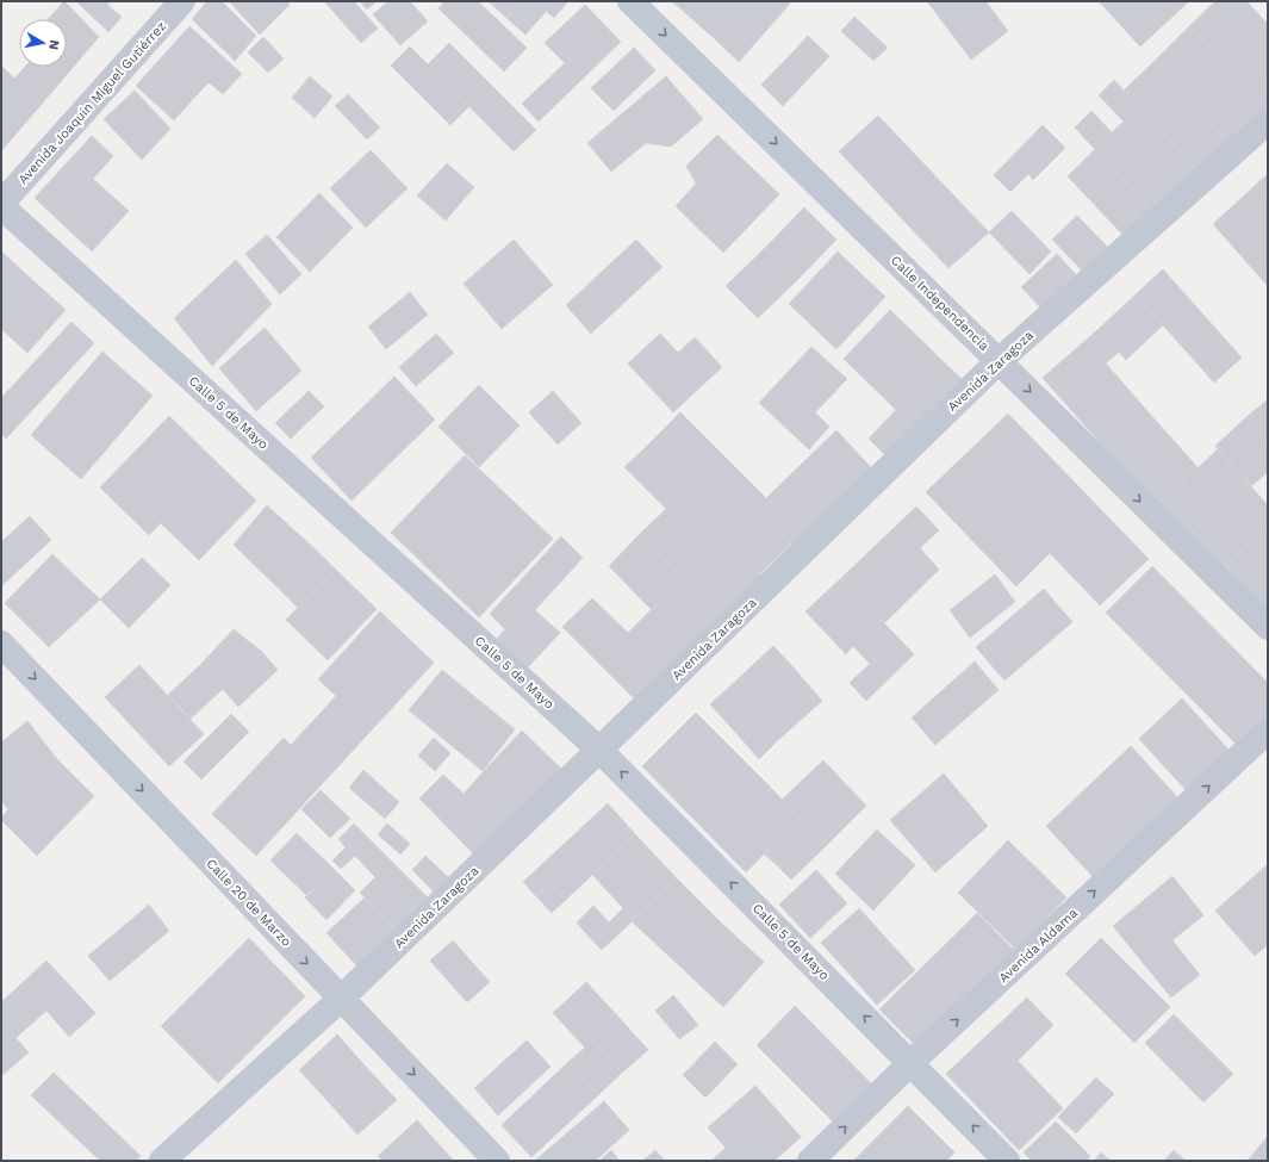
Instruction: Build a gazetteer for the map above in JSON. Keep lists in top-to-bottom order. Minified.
{"streets":{"street":["Avenida Joaquín Miguel Gutiérrez","Calle Independencia","Avenida Zaragoza","Calle 5 de Mayo","Calle 20 de Marzo","Avenida Aldama"]},"crossings":[["Avenida Joaquín Miguel Gutiérrez","Calle 5 de Mayo"],["Calle Independencia","Avenida Zaragoza"],["Avenida Zaragoza","Calle 5 de Mayo"],["Avenida Zaragoza","Calle 20 de Marzo"],["Calle 5 de Mayo","Avenida Aldama"]],"one_way":["Calle Independencia","Calle 5 de Mayo","Calle 20 de Marzo","Avenida Aldama"],"north":"right"}
